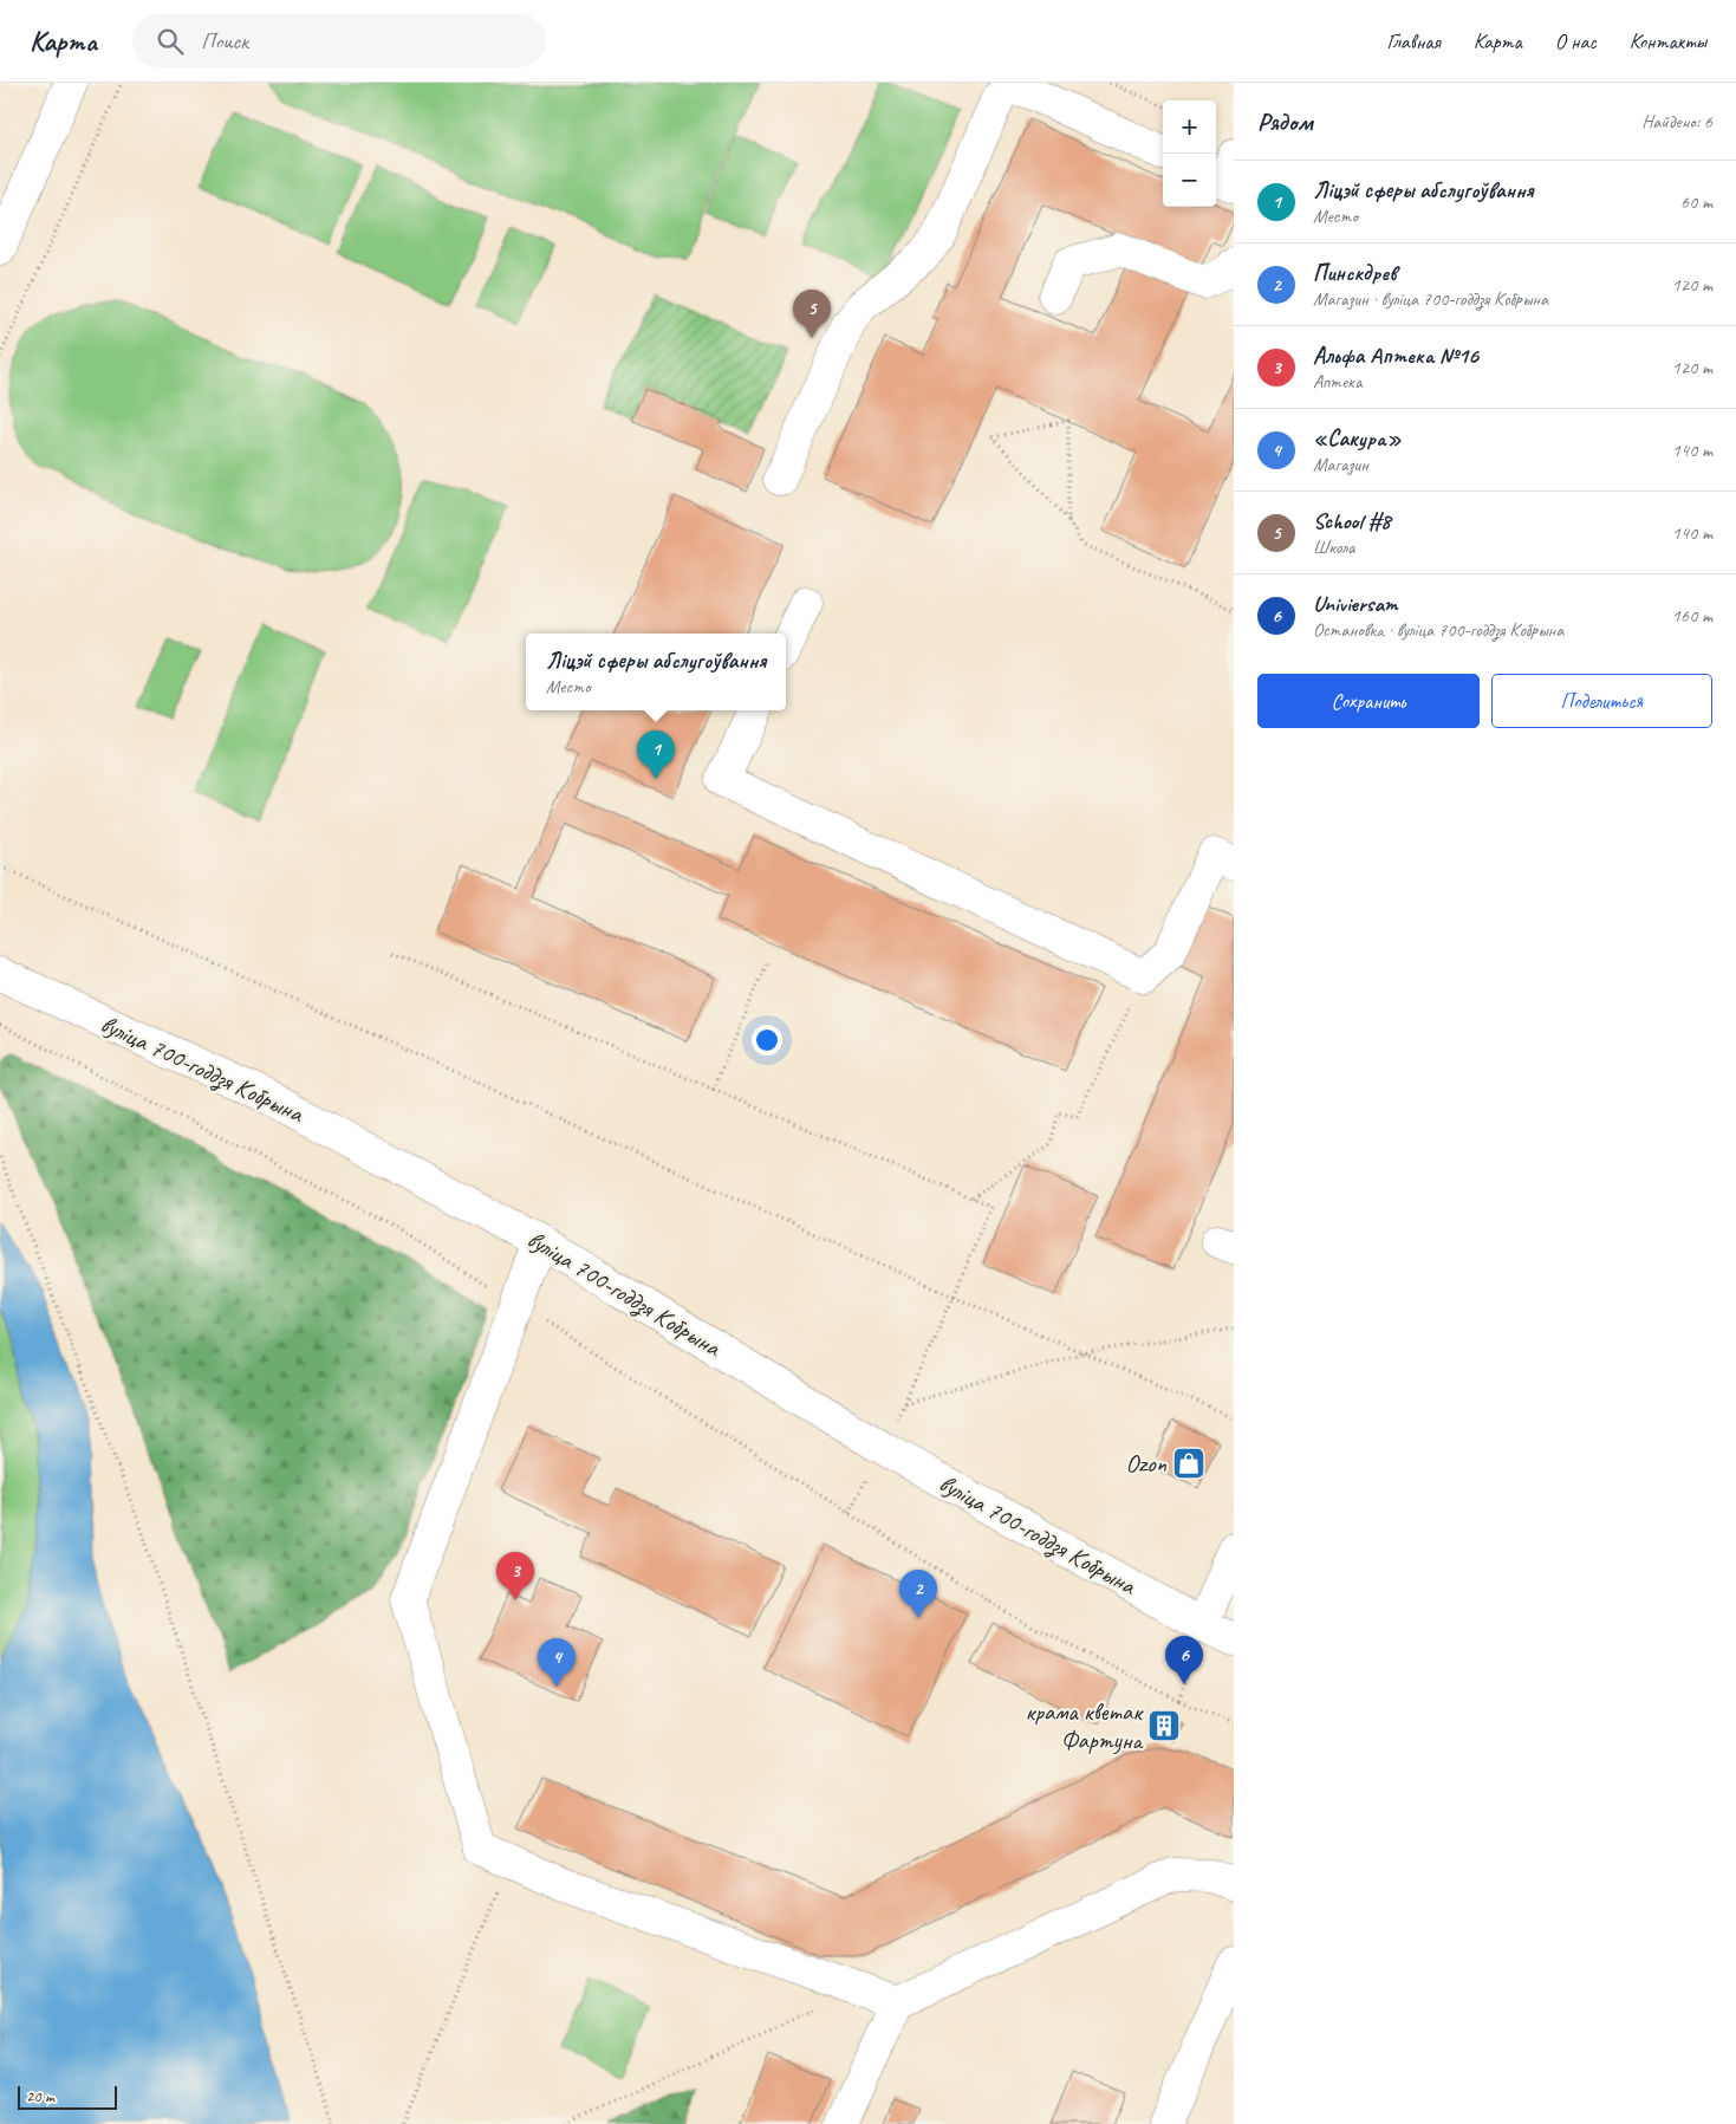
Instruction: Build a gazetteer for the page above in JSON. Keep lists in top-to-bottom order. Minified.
{"streets":{"street":["вуліца 700-годдзя Кобрына"]},"places":{"shop":["Ozon"],"building":["крама кветак Фартуна"]},"scale_bar":"20 m","page":{"header":"Карта","search":"Поиск","nav":["Главная","Карта","О нас","Контакты"],"heading":["Рядом","Найдено: 6"],"map_buttons":["+","−"],"list":[{"mark":"1","name":"Ліцэй сферы абслугоўвання","note":"Место","value":"60 m"},{"mark":"2","name":"Пинскдрев","note":"Магазин · вуліца 700-годдзя Кобрына","value":"120 m"},{"mark":"3","name":"Альфа Аптека №16","note":"Аптека","value":"120 m"},{"mark":"4","name":"«Сакура»","note":"Магазин","value":"140 m"},{"mark":"5","name":"School #8","note":"Школа","value":"140 m"},{"mark":"6","name":"Univiersam","note":"Остановка · вуліца 700-годдзя Кобрына","value":"160 m"}],"pins":["5","1","3","2","6","4"],"popup":["Ліцэй сферы абслугоўвання","Место"],"buttons":["Сохранить","Поделиться"],"scale":"20 m"}}
